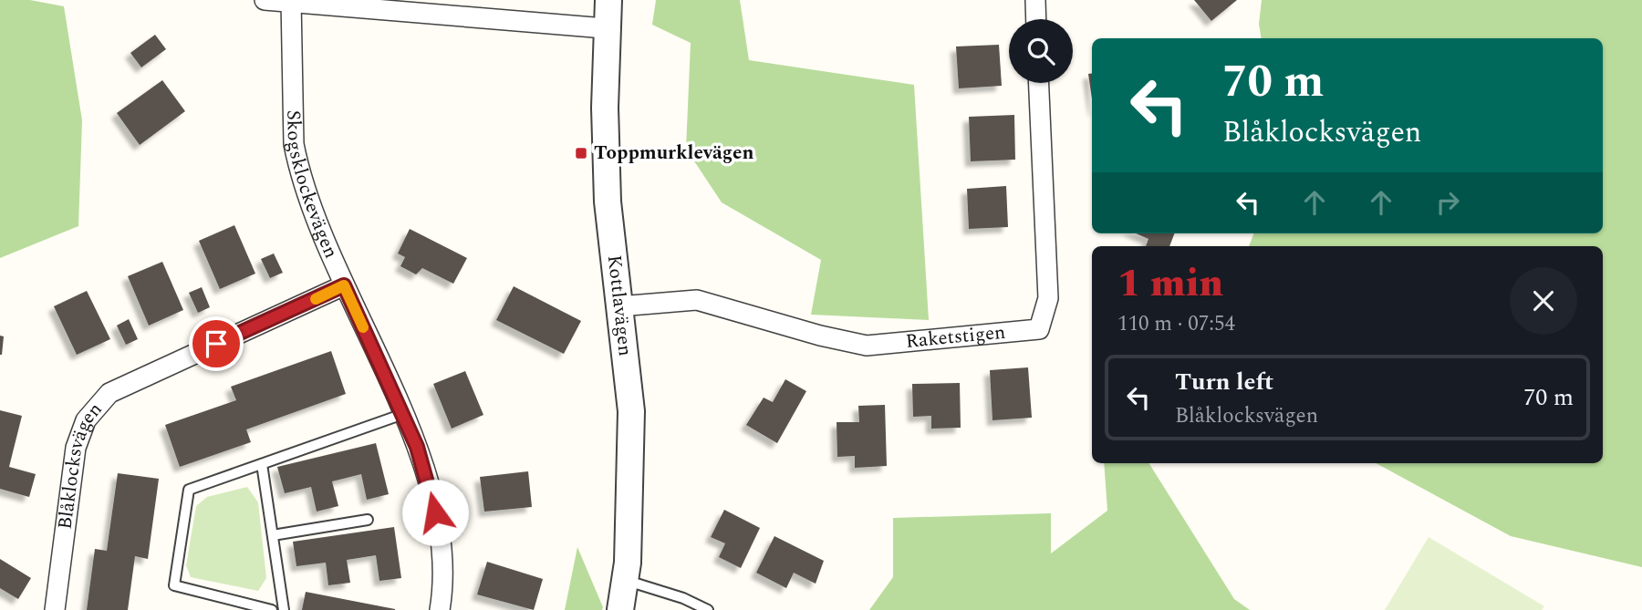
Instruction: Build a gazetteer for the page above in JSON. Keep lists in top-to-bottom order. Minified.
{"streets":{"street":["Skogsklockevägen","Kottlavägen","Raketstigen","Blåklocksvägen"]},"crossings":[["Skogsklockevägen","Blåklocksvägen"],["Kottlavägen","Raketstigen"]],"places":{"transit":["Toppmurklevägen"]},"page":{"turn":["70 m","Blåklocksvägen"],"heading":["1 min","110 m · 07:54"],"list":[{"name":"Turn left","note":"Blåklocksvägen","value":"70 m"}]}}
